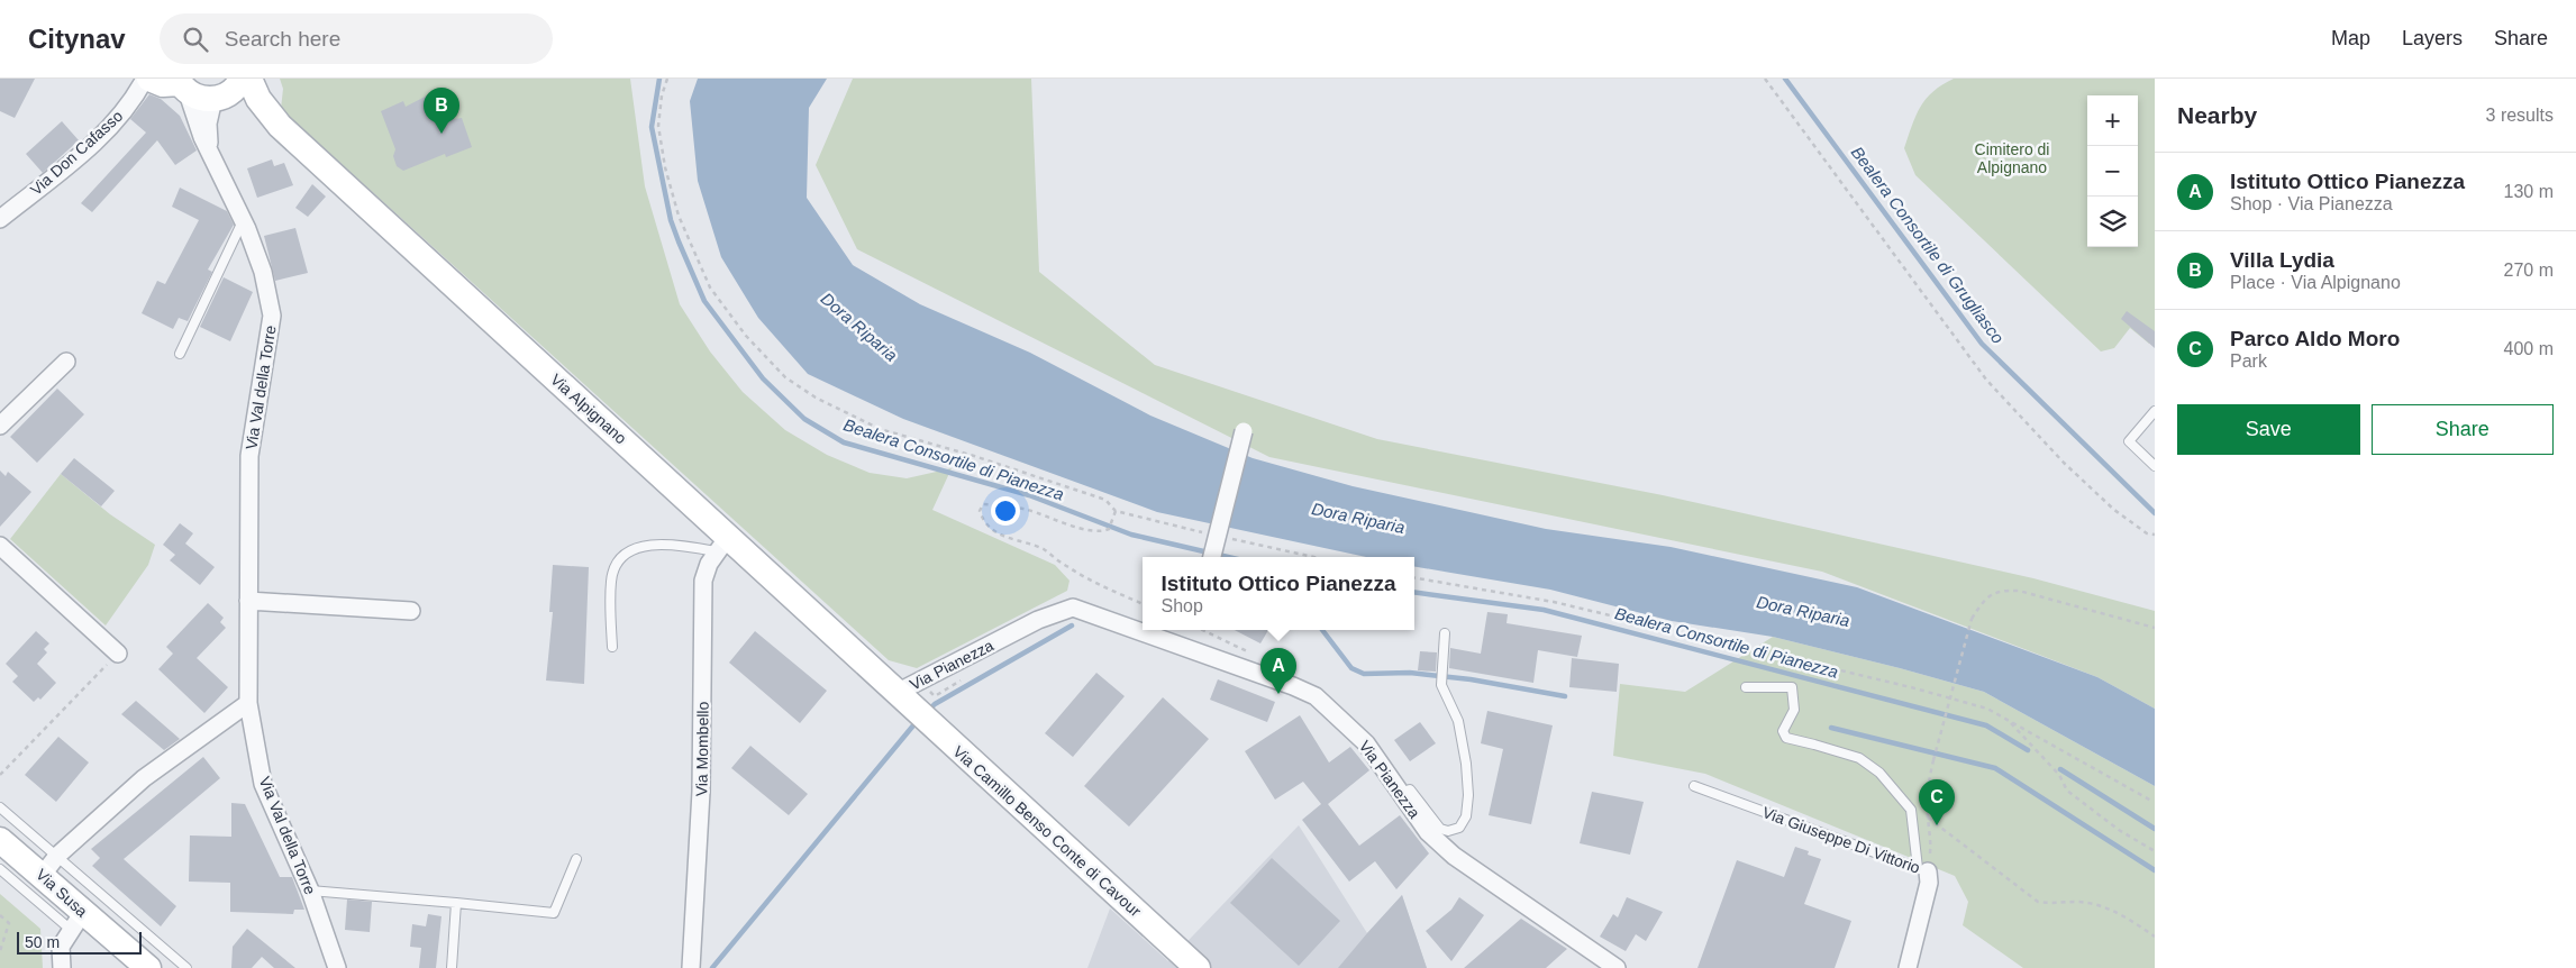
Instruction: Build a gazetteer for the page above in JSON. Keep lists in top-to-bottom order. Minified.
{"streets":{"street":["Via Don Cafasso","Via Val della Torre","Via Alpignano","Via Pianezza","Via Mombello","Via Camillo Benso Conte di Cavour","Via Giuseppe Di Vittorio","Via Susa"]},"crossings":[["Via Don Cafasso","Via Alpignano"],["Via Val della Torre","Via Alpignano"],["Via Alpignano","Via Pianezza"],["Via Alpignano","Via Mombello"],["Via Alpignano","Via Camillo Benso Conte di Cavour"],["Via Pianezza","Via Camillo Benso Conte di Cavour"]],"water":["Bealera Consortile di Grugliasco","Dora Riparia","Bealera Consortile di Pianezza"],"parks":["Cimitero di Alpignano"],"scale_bar":"50 m","page":{"header":"Citynav","search":"Search here","nav":["Map","Layers","Share"],"heading":["Nearby","3 results"],"pins":["B","A","C"],"map_buttons":["+","−"],"list":[{"mark":"A","name":"Istituto Ottico Pianezza","note":"Shop · Via Pianezza","value":"130 m"},{"mark":"B","name":"Villa Lydia","note":"Place · Via Alpignano","value":"270 m"},{"mark":"C","name":"Parco Aldo Moro","note":"Park","value":"400 m"}],"buttons":["Save","Share"],"popup":["Istituto Ottico Pianezza","Shop"],"scale":"50 m"}}
